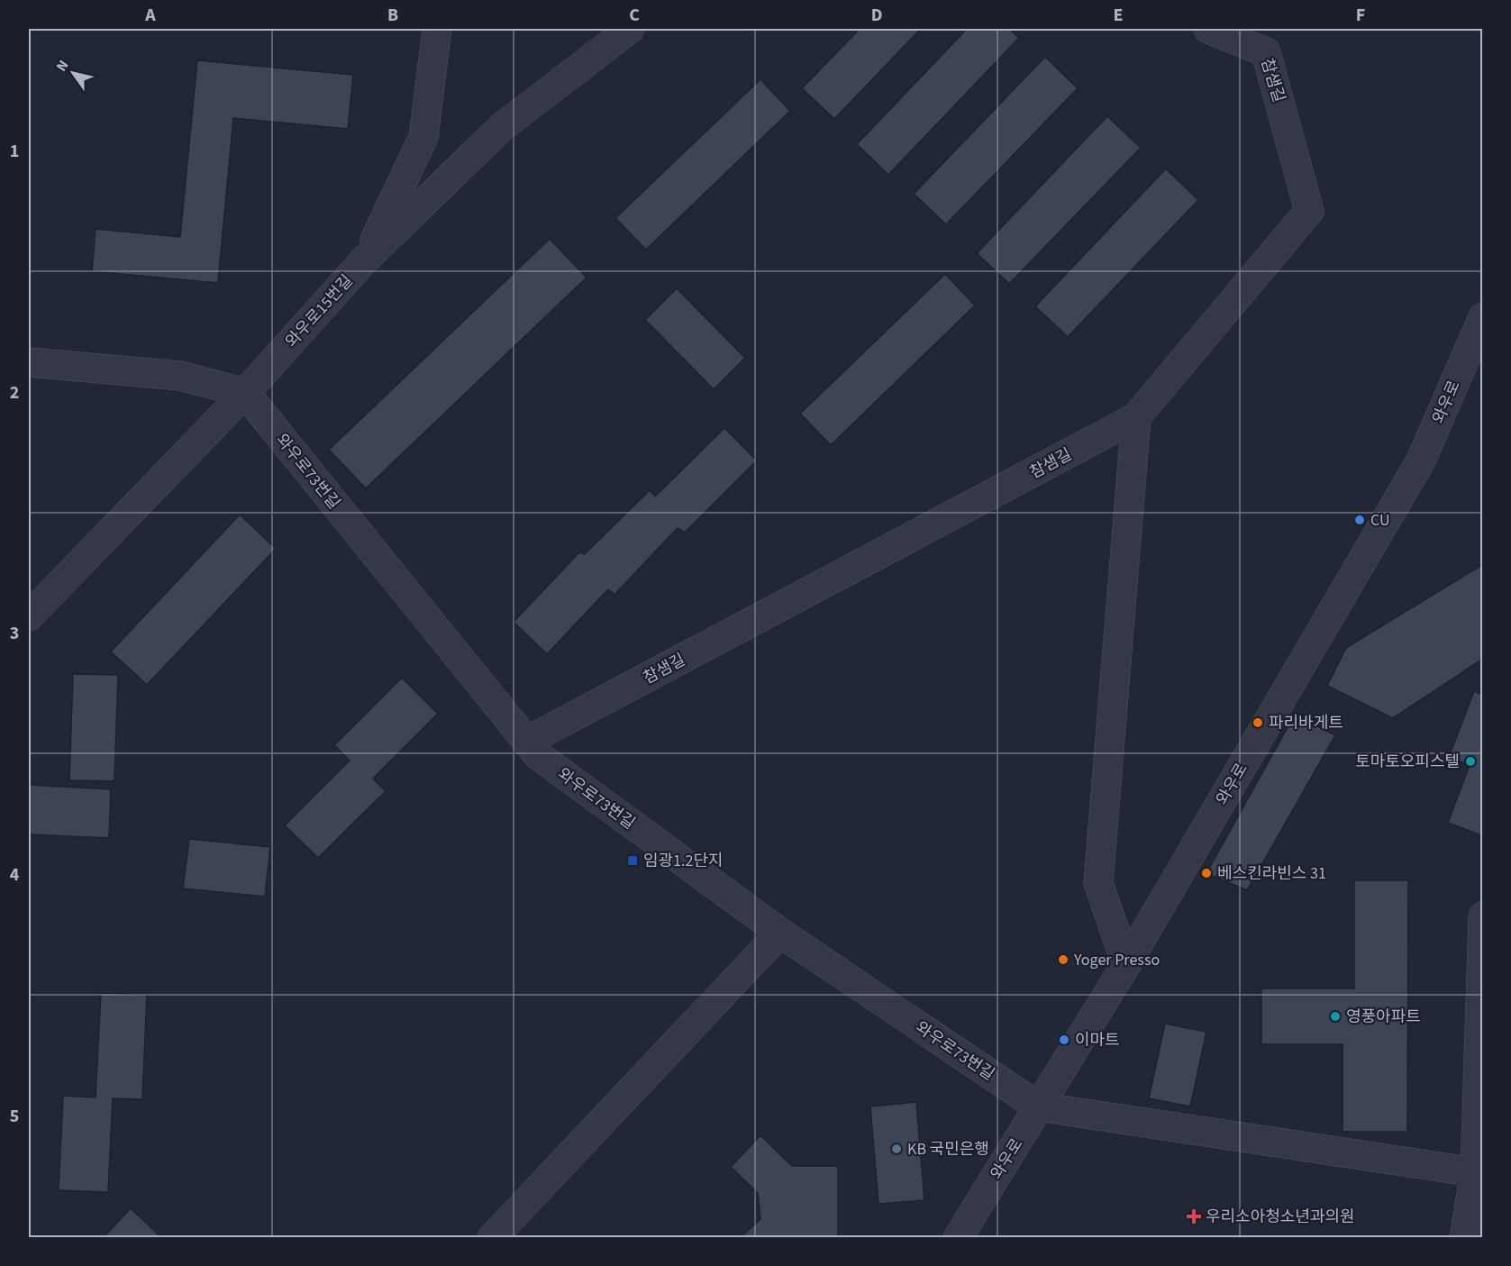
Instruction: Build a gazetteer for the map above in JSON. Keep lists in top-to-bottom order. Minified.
{"streets":{"street":["참샘길","와우로15번길","와우로","와우로73번길"]},"crossings":[["참샘길","와우로73번길"],["와우로15번길","와우로73번길"],["와우로","와우로73번길"]],"places":{"other":["CU","파리바게트","토마토오피스텔","베스킨라빈스 31","Yoger Presso","영풍아파트","이마트","KB 국민은행"],"transit":["임광1.2단지"],"health":["우리소아청소년과의원"]},"north":"top left","grid":{"columns":["A","B","C","D","E","F"],"rows":["1","2","3","4","5"]}}
